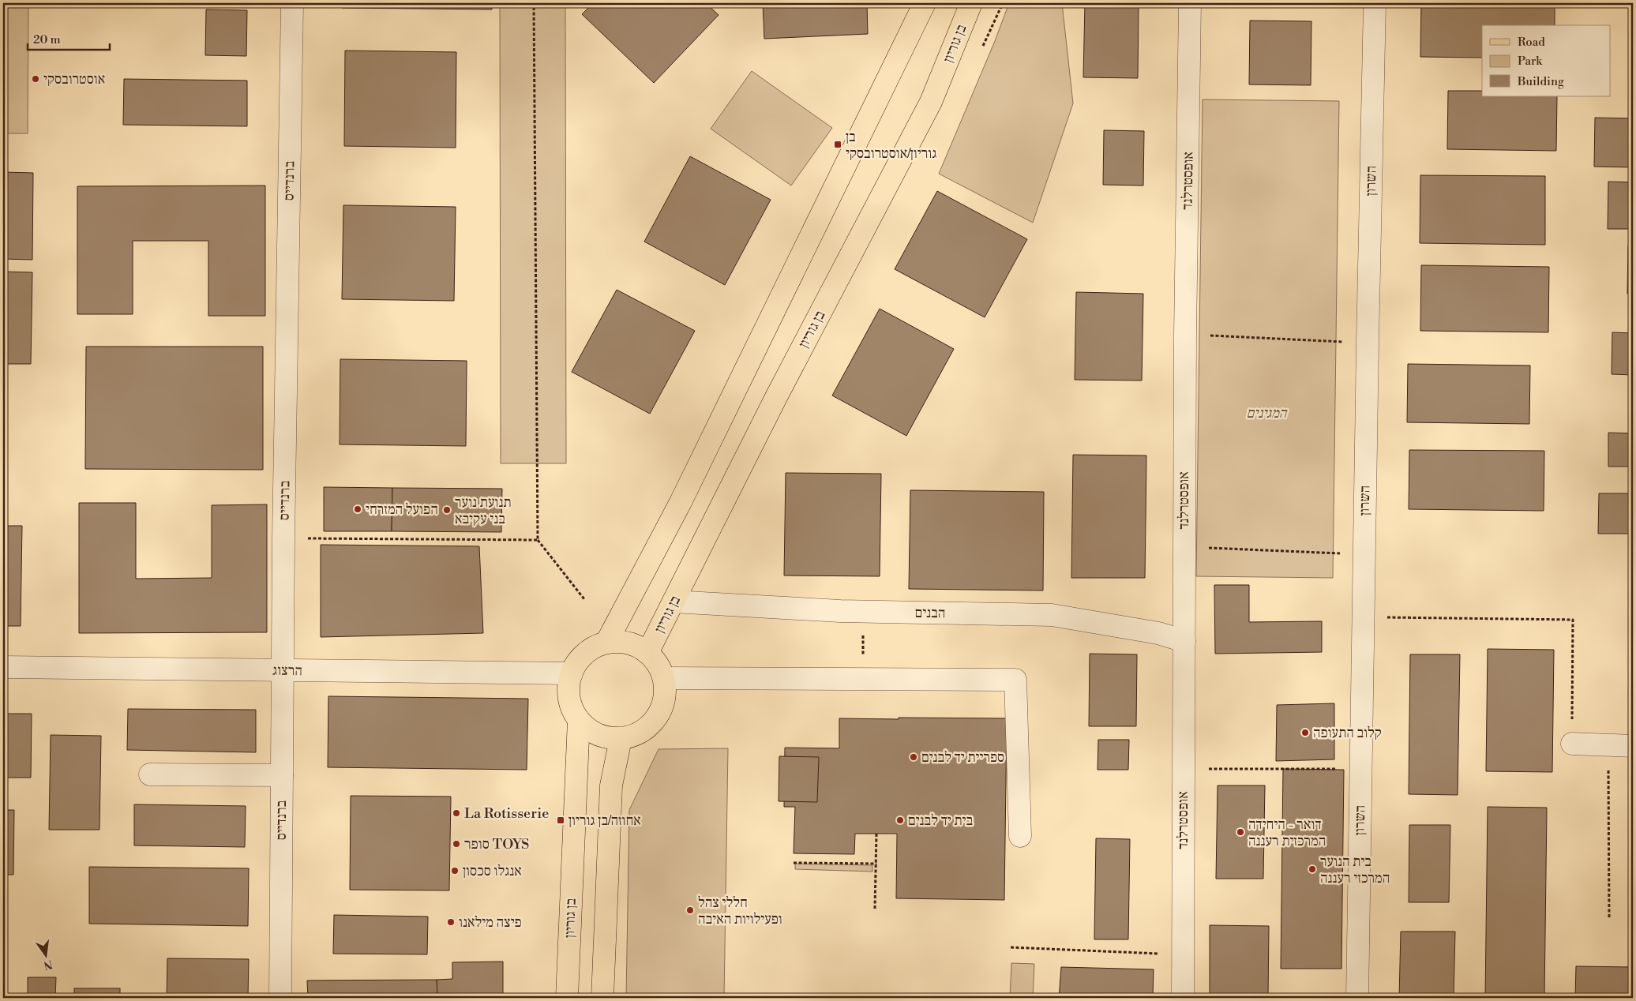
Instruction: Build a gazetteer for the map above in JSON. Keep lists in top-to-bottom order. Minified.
{"streets":{"main road":["בן גוריון"],"street":["ברנדייס","אופסטרלנד","השרון","הבנים","הרצוג"]},"crossings":[["בן גוריון","הבנים"],["בן גוריון","הרצוג"],["ברנדייס","הרצוג"],["אופסטרלנד","הבנים"]],"parks":["המגינים"],"places":{"other":["אוסטרובסקי","הפועל המזרחי","תנועת נוער בני עקיבא","קלוב התעופה","ספריית יד לבנים","La Rotisserie","בית יד לבנים","דואר - היחידה המרכזית רעננה","סופר TOYS","בית הנוער המרכזי רעננה","אנגלו סכסון","חללי צהל ופעילויות האיבה","פיצה מילאנו"],"transit":["בן גוריון/אוסטרובסקי","אחוזה/בן גוריון"]},"legend":["Road","Park","Building"],"scale_bar":"20 m","north":"bottom"}
